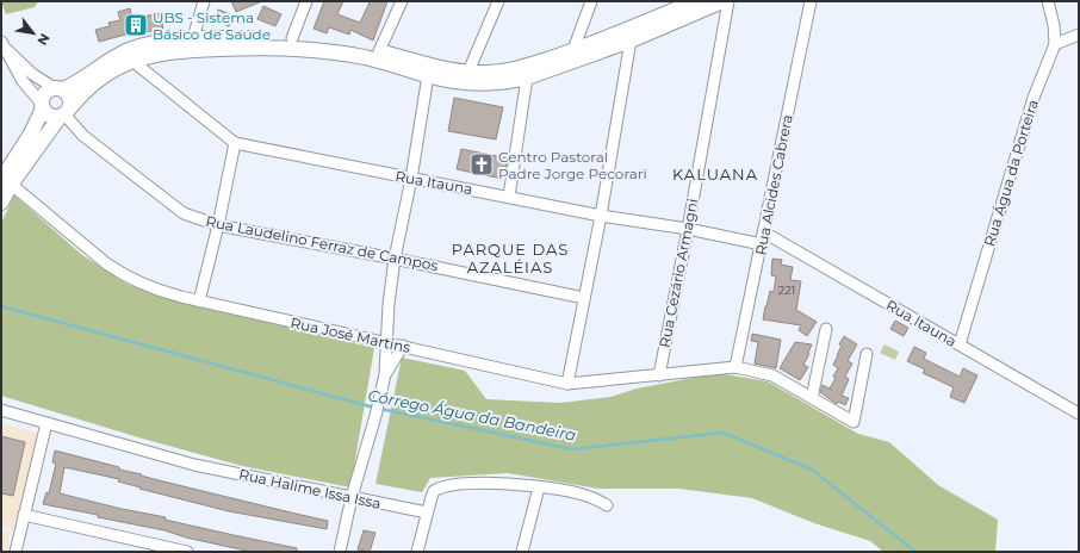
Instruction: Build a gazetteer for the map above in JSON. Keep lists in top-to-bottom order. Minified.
{"streets":{"street":["Rua Água da Porteira","Rua Itauna","Rua Alcides Cabrera","Rua Laudelino Ferraz de Campos","Rua Cezário Armagni","Rua José Martins","Rua Halime Issa Issa"]},"crossings":[["Rua Água da Porteira","Rua Itauna"],["Rua Itauna","Rua Alcides Cabrera"],["Rua Itauna","Rua Cezário Armagni"],["Rua Alcides Cabrera","Rua José Martins"],["Rua Cezário Armagni","Rua José Martins"]],"districts":["KALUANA","PARQUE DAS AZALÉIAS"],"water":["Córrego Água da Bandeira"],"places":{"building":["UBS - Sistema Básico de Saúde"],"church":["Centro Pastoral Padre Jorge Pecorari"]},"house_numbers":["221"],"north":"bottom right"}
